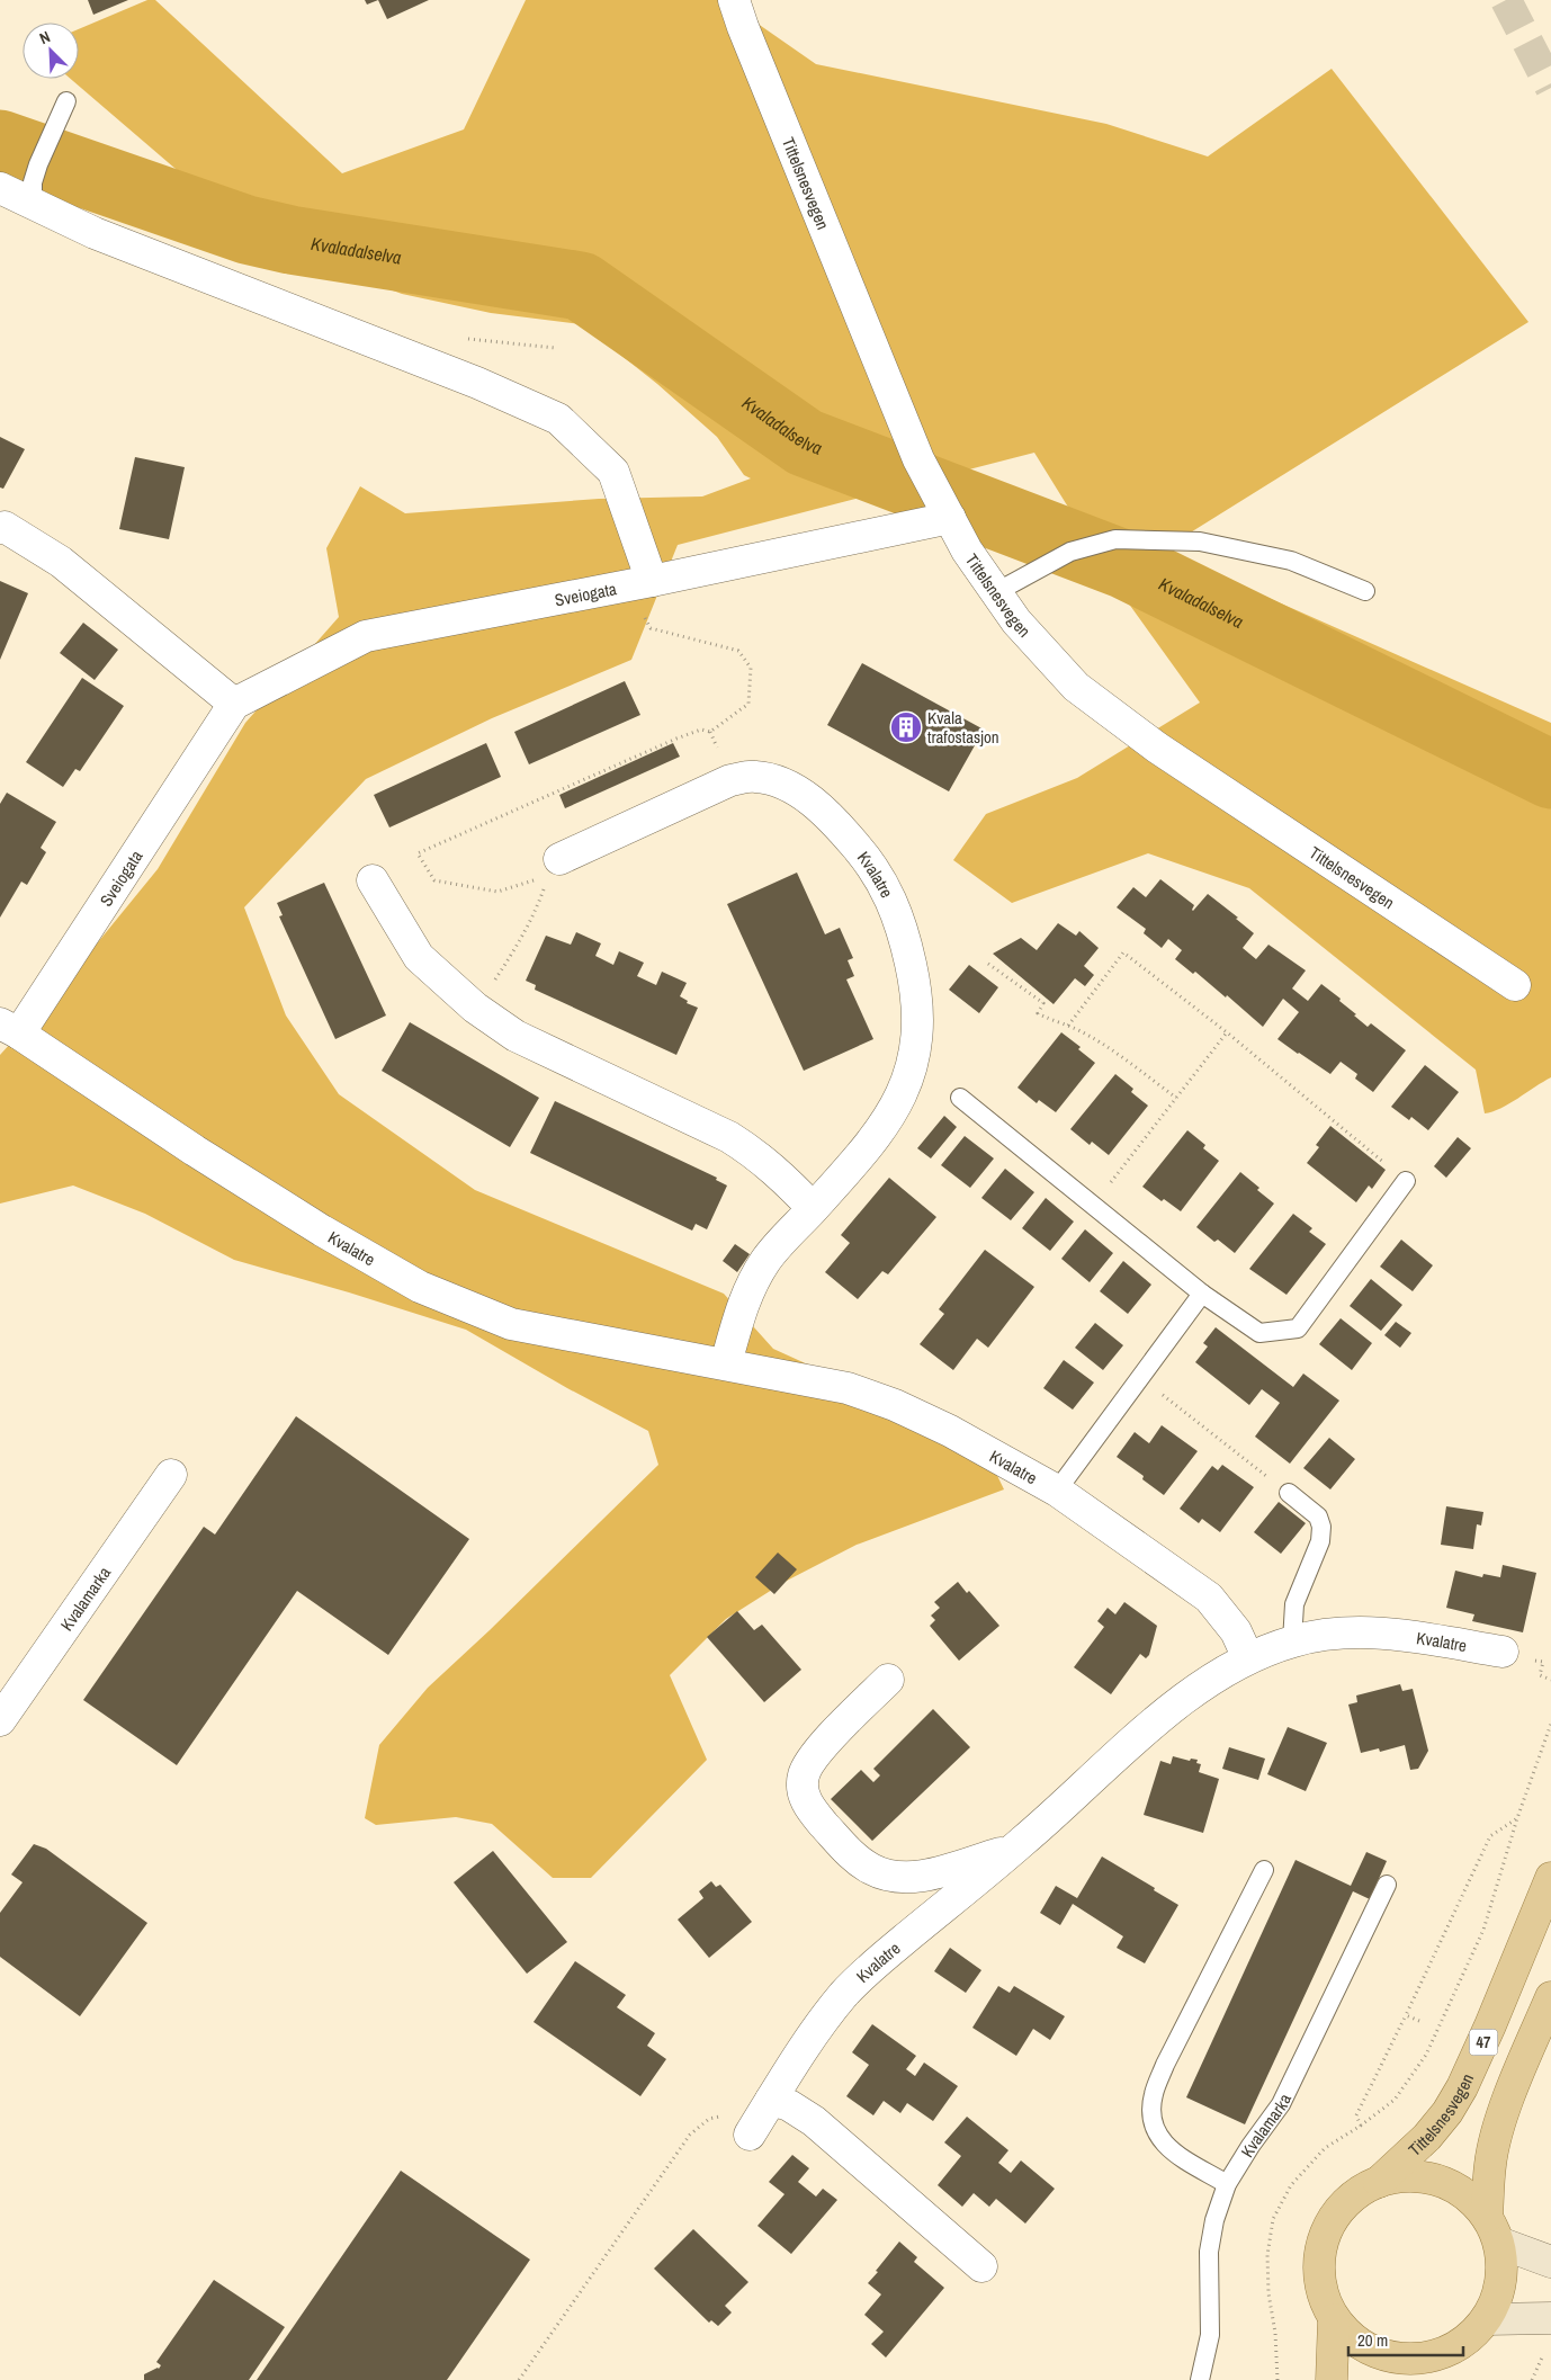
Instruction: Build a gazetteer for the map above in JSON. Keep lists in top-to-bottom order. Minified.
{"streets":{"main road":["Tittelsnesvegen","47"],"street":["Sveiogata","Kvalatre","Kvalamarka"]},"crossings":[["Tittelsnesvegen","Sveiogata"],["Tittelsnesvegen","47"],["Sveiogata","Kvalatre"]],"water":["Kvaladalselva"],"places":{"building":["Kvala trafostasjon"]},"scale_bar":"20 m","north":"top left"}
